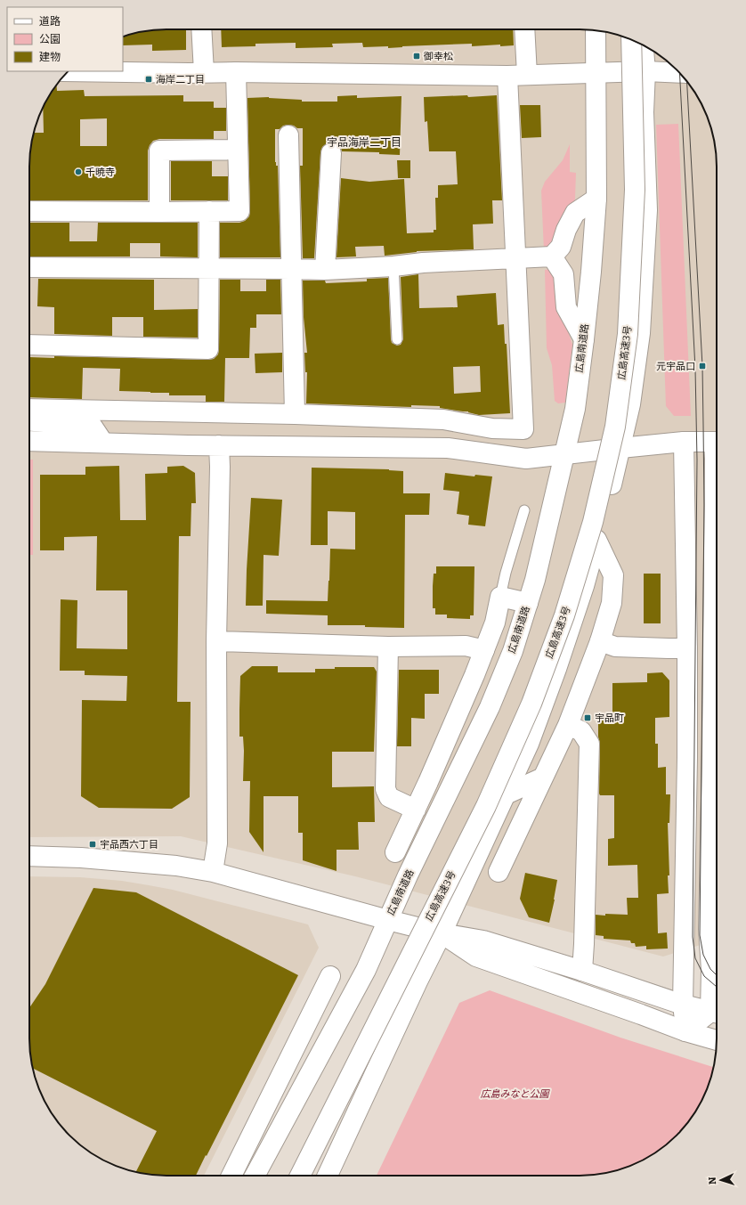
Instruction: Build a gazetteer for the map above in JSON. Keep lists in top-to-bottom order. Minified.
{"streets":{"main road":["広島南道路","広島高速3号"]},"districts":["宇品海岸二丁目"],"parks":["広島みなと公園"],"places":{"transit":["御幸松","海岸二丁目","元宇品口","宇品町","宇品西六丁目"],"other":["千暁寺"]},"legend":["道路","公園","建物"],"north":"left"}
